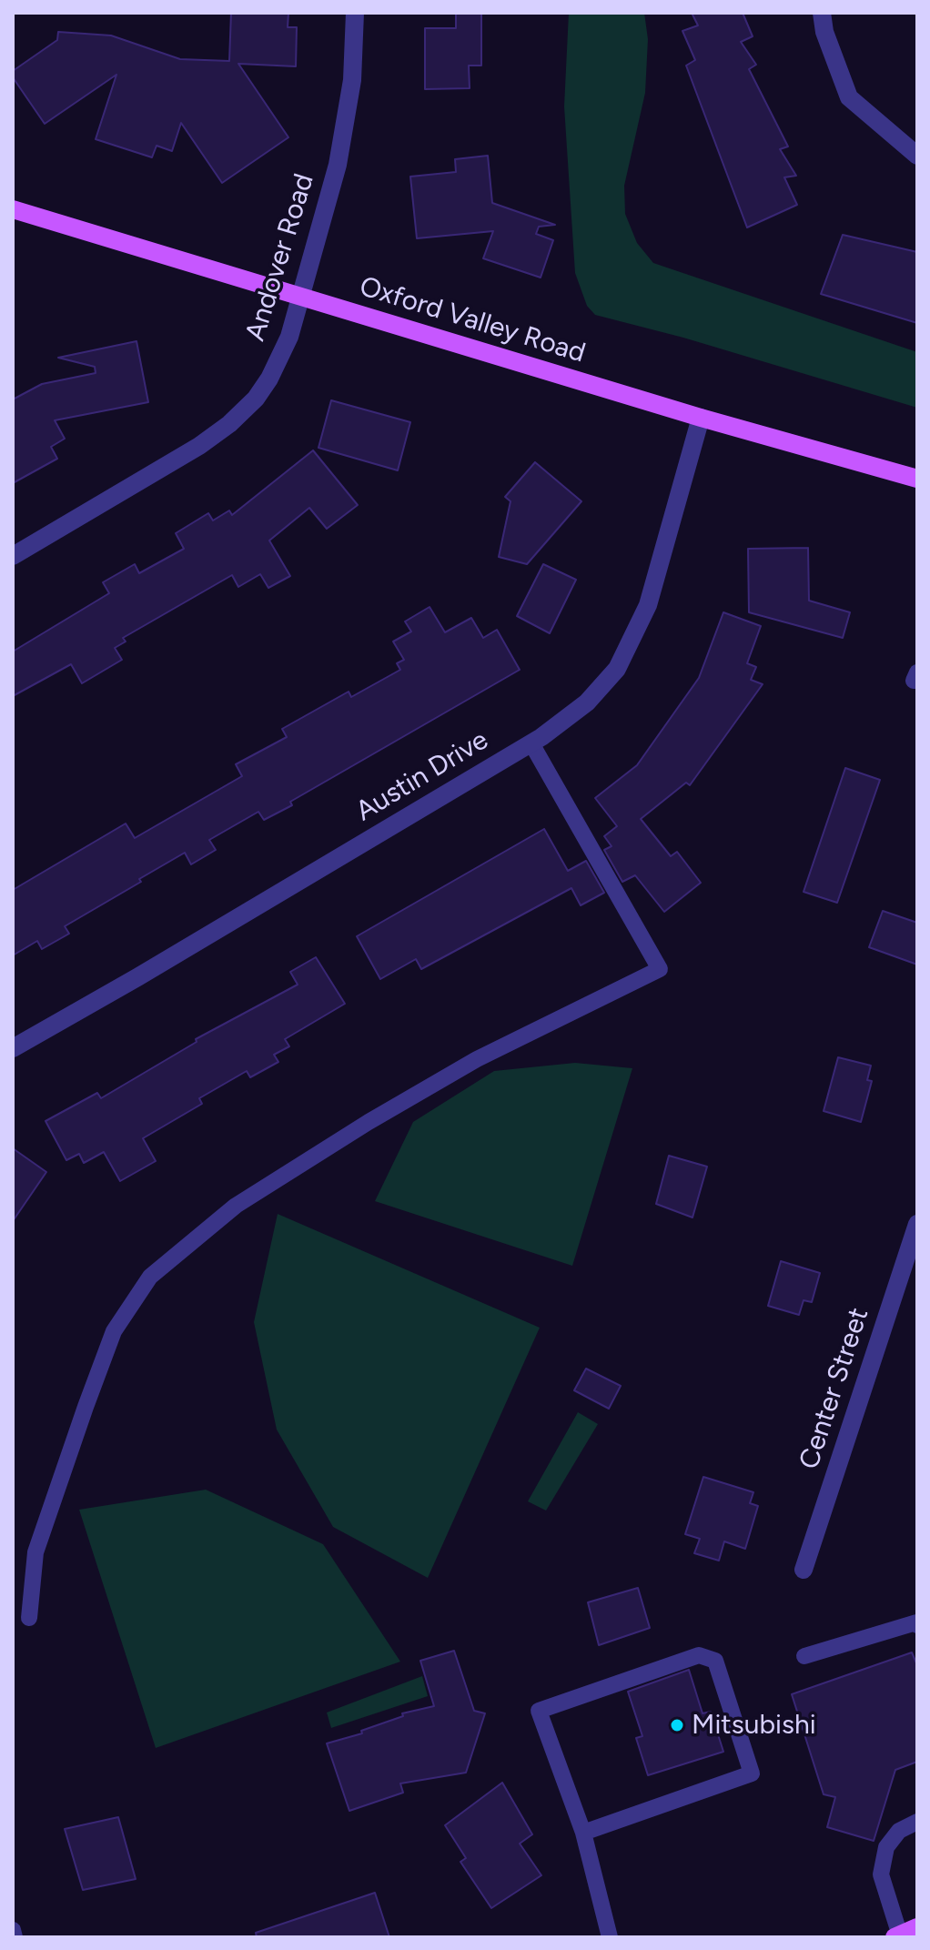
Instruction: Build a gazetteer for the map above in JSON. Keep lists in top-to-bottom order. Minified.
{"streets":{"main road":["Oxford Valley Road"],"street":["Andover Road","Austin Drive","Center Street"]},"crossings":[["Andover Road","Oxford Valley Road"],["Oxford Valley Road","Austin Drive"]],"places":["Mitsubishi"]}
